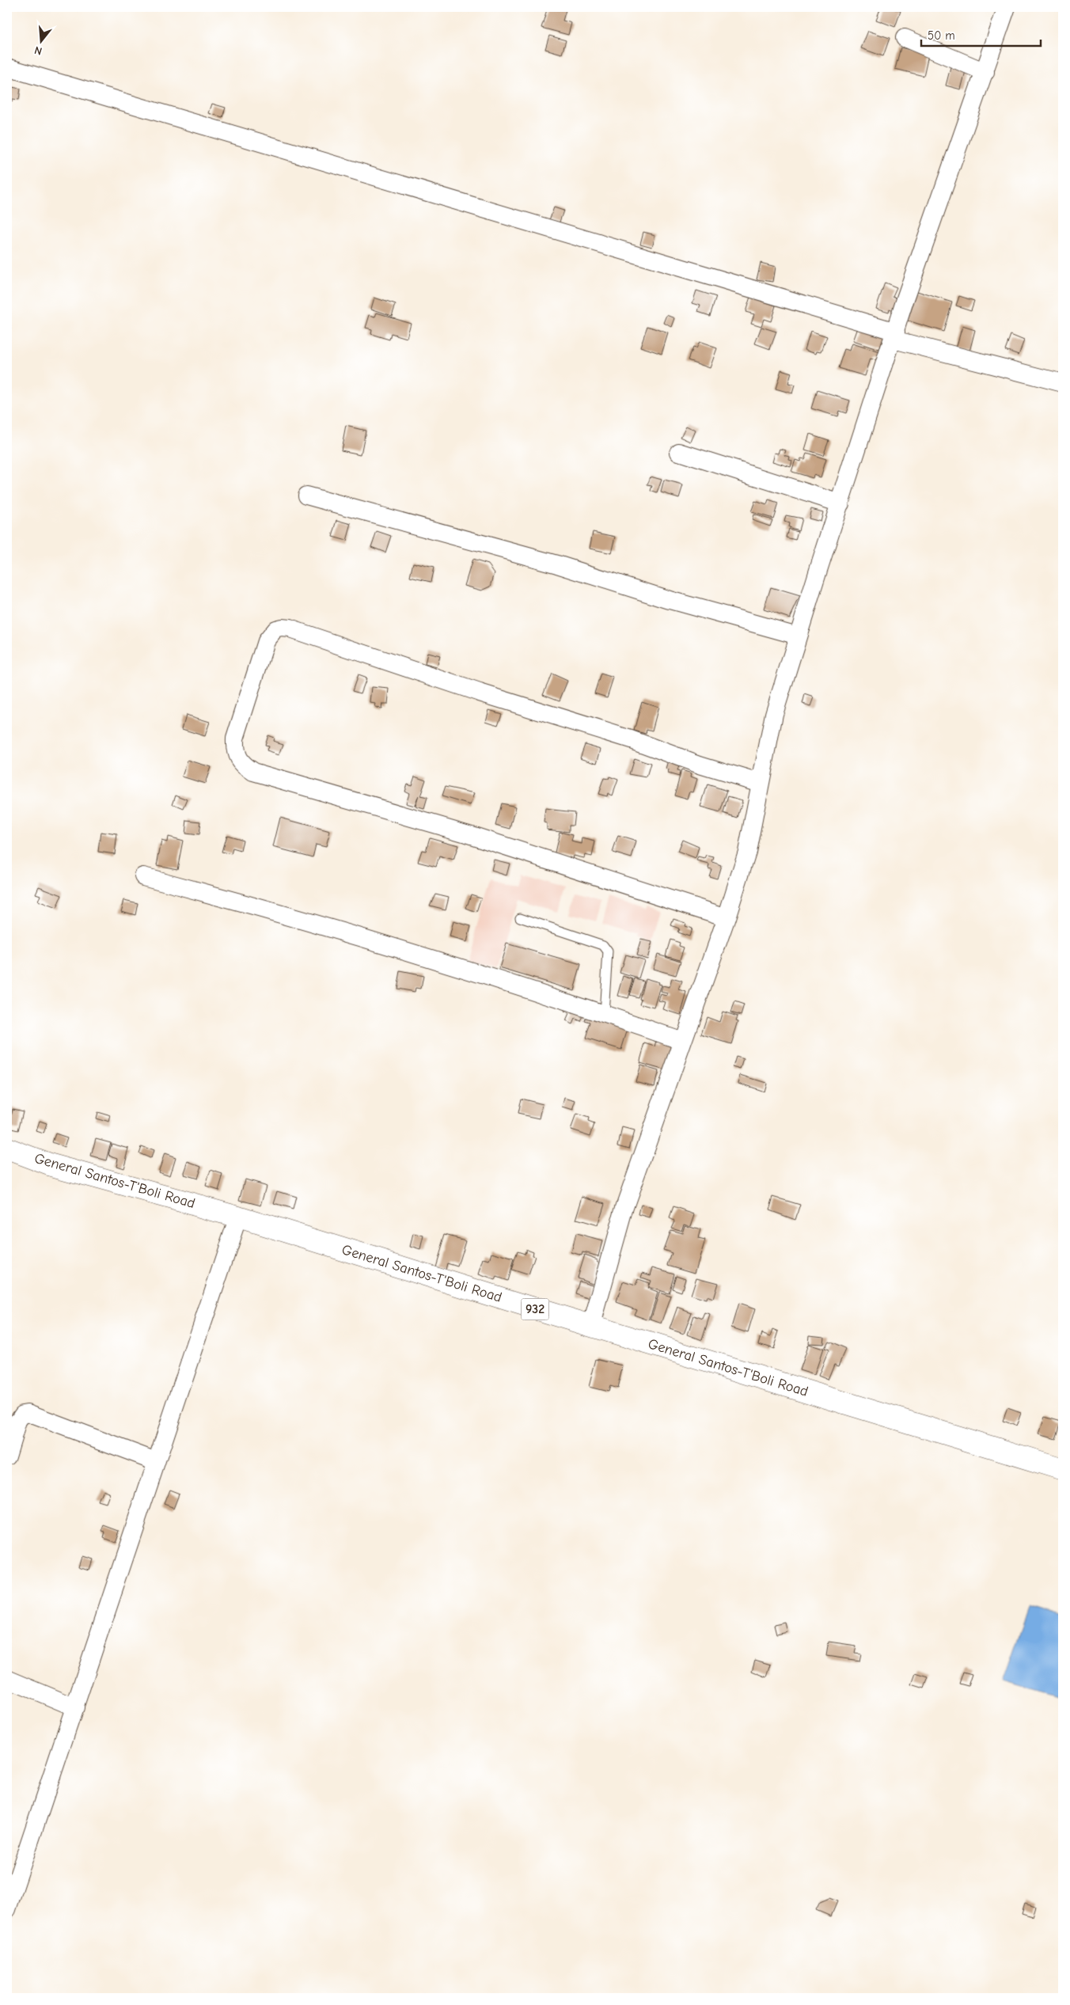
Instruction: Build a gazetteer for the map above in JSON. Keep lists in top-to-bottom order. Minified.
{"streets":{"main road":["General Santos-T'Boli Road","932"]},"scale_bar":"50 m","north":"bottom"}
